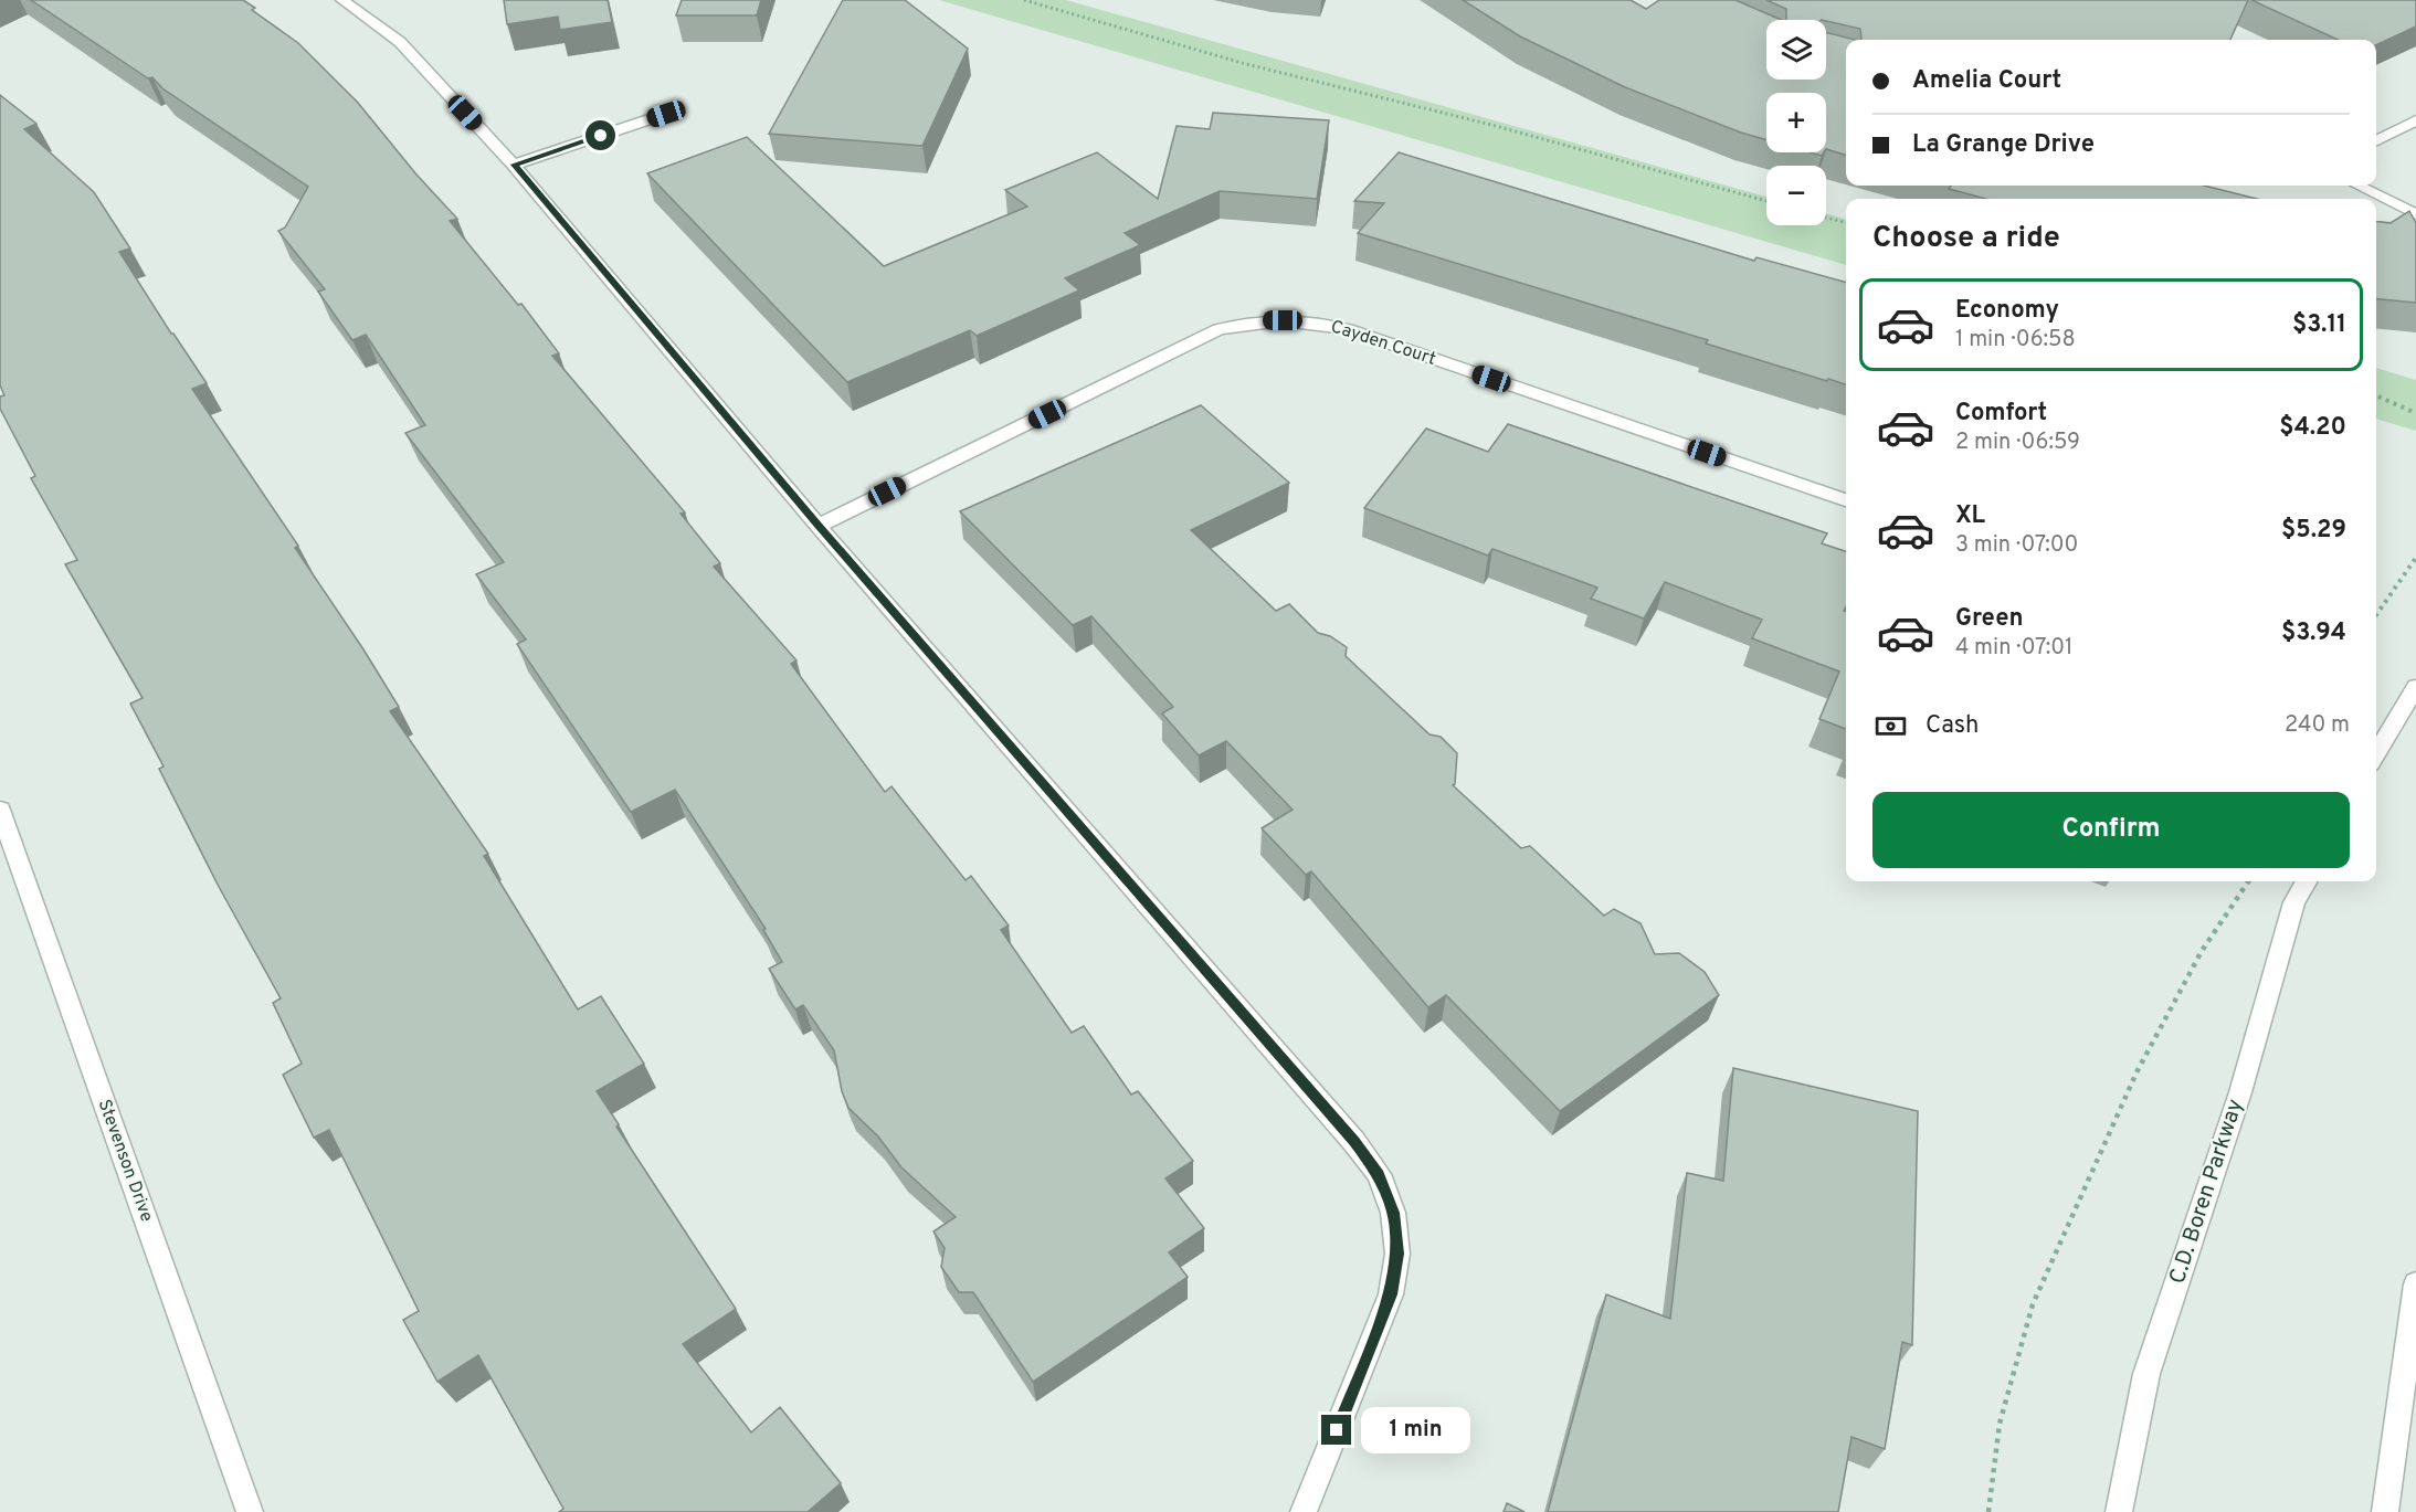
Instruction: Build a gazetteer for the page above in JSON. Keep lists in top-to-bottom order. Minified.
{"streets":{"street":["Cayden Court","Stevenson Drive","C.D. Boren Parkway"]},"page":{"map_buttons":["+","−"],"banner":["Amelia Court","La Grange Drive"],"heading":"Choose a ride","list":[{"name":"Economy","note":"1 min · 06:58","value":"$3.11"},{"name":"Comfort","note":"2 min · 06:59","value":"$4.20"},{"name":"XL","note":"3 min · 07:00","value":"$5.29"},{"name":"Green","note":"4 min · 07:01","value":"$3.94"}],"pay":["Cash","240 m"],"buttons":"Confirm","bubble":"1 min"}}
